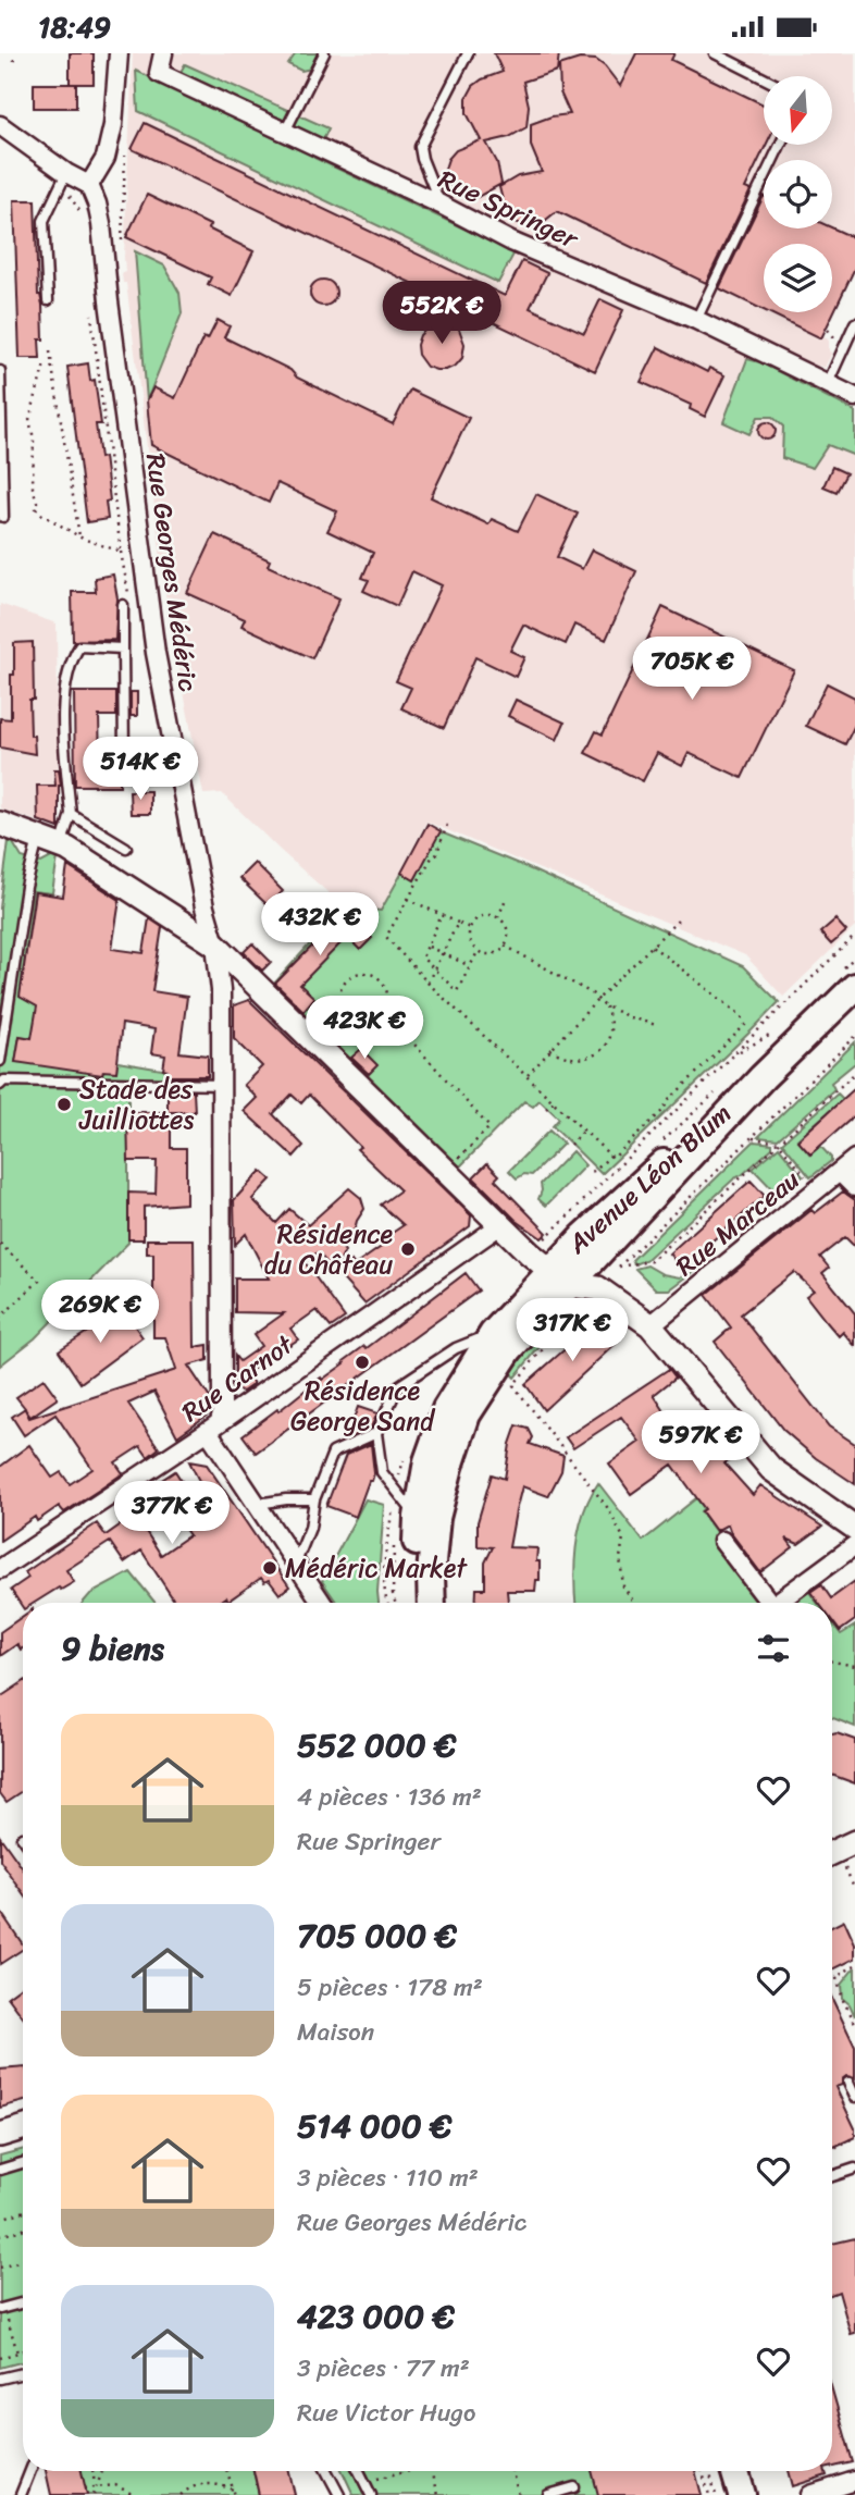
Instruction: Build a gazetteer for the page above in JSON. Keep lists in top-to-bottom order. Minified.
{"streets":{"main road":["Avenue Léon Blum"],"street":["Rue Springer","Rue Georges Médéric","Rue Marceau","Rue Carnot"]},"crossings":[["Rue Georges Médéric","Rue Carnot"]],"places":["Stade des Juilliottes","Résidence du Château","Résidence George Sand","Médéric Market"],"north":"bottom","page":{"status":"18:49","price":["552K €","705K €","514K €","432K €","423K €","269K €","317K €","597K €","377K €"],"heading":"9 biens","list":[{"name":"552 000 €","note":"4 pièces · 136 m² · Rue Springer"},{"name":"705 000 €","note":"5 pièces · 178 m² · Maison"},{"name":"514 000 €","note":"3 pièces · 110 m² · Rue Georges Médéric"},{"name":"423 000 €","note":"3 pièces · 77 m² · Rue Victor Hugo"}]}}
